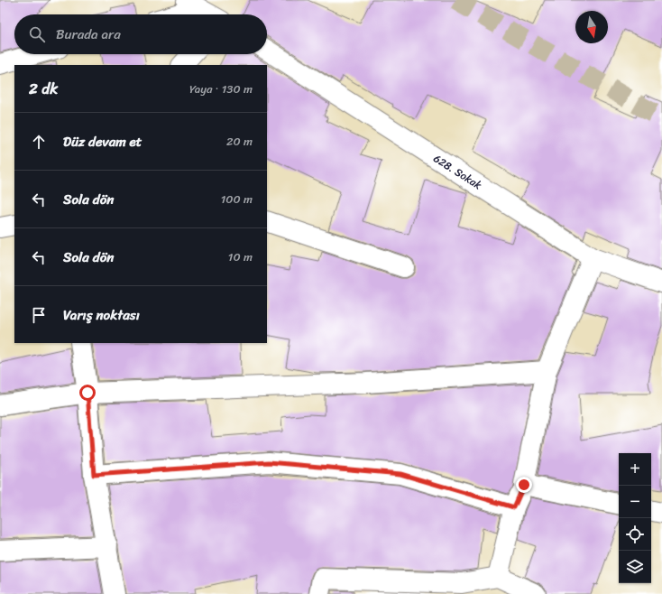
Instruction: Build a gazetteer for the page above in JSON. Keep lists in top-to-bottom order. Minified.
{"streets":{"street":["628. Sokak"]},"north":"bottom","page":{"search":"Burada ara","heading":["2 dk","Yaya · 130 m"],"list":[["Düz devam et","20 m"],["Sola dön","100 m"],["Sola dön","10 m"],"Varış noktası"],"map_buttons":["+","−"]}}
